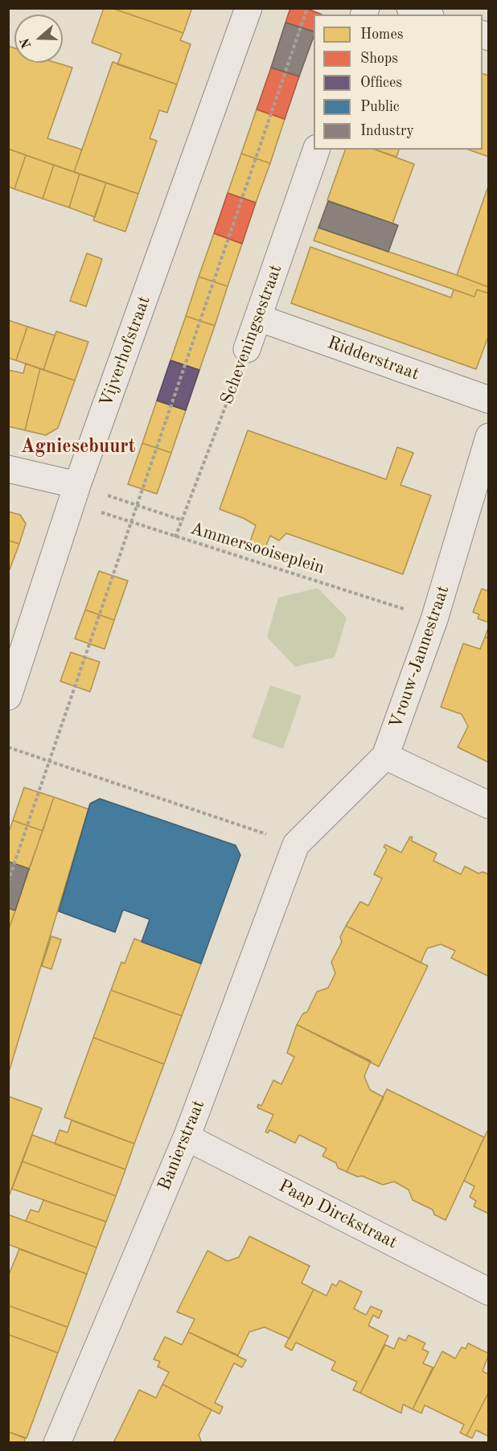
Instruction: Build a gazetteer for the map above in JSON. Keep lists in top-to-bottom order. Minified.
{"streets":{"street":["Scheveningsestraat","Vijverhofstraat","Ridderstraat","Vrouw-Jannestraat","Banierstraat","Paap Dirckstraat"],"path":["Ammersooiseplein"]},"crossings":[["Scheveningsestraat","Ridderstraat"],["Scheveningsestraat","Ammersooiseplein"],["Vijverhofstraat","Ammersooiseplein"],["Ammersooiseplein","Vrouw-Jannestraat"],["Vrouw-Jannestraat","Banierstraat"],["Banierstraat","Paap Dirckstraat"]],"districts":["Agniesebuurt"],"legend":["Homes","Shops","Offices","Public","Industry"],"north":"left"}
